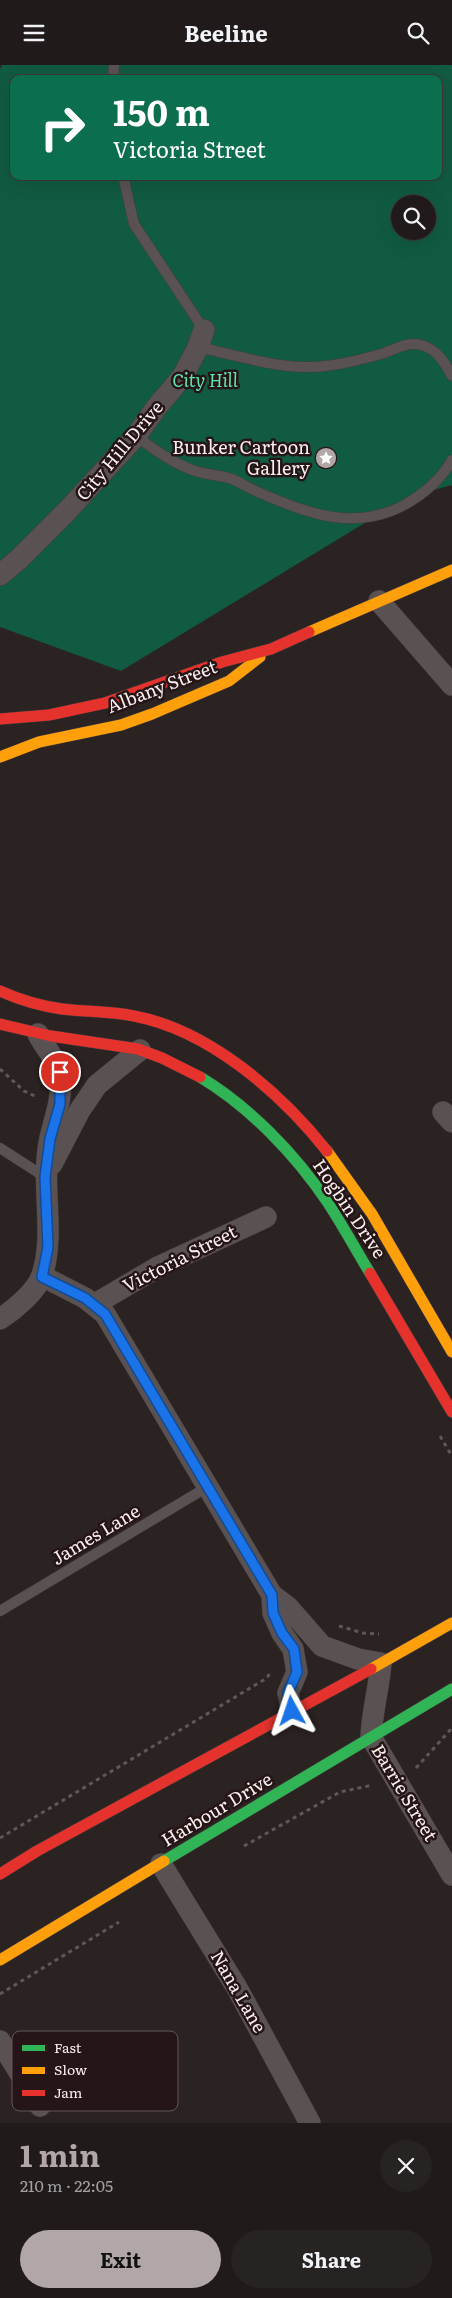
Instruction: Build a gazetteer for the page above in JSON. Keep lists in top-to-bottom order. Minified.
{"streets":{"street":["City Hill Drive","Albany Street","Hogbin Drive","Victoria Street","Barrie Street","Harbour Drive","Nana Lane"],"lane":["James Lane"]},"crossings":[["Barrie Street","Harbour Drive"],["Harbour Drive","Nana Lane"]],"parks":["City Hill"],"places":{"place":["Bunker Cartoon Gallery"]},"legend":["Fast","Slow","Jam"],"page":{"header":"Beeline","turn":["150 m","Victoria Street"],"heading":["1 min","210 m · 22:05"],"buttons":["Exit","Share"]}}
